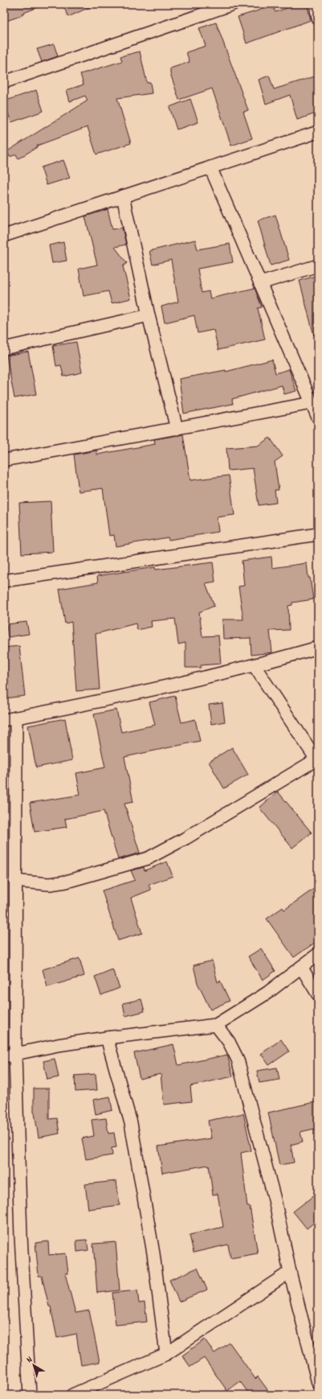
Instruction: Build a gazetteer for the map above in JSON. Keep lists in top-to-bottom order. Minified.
{"north":"top left"}
